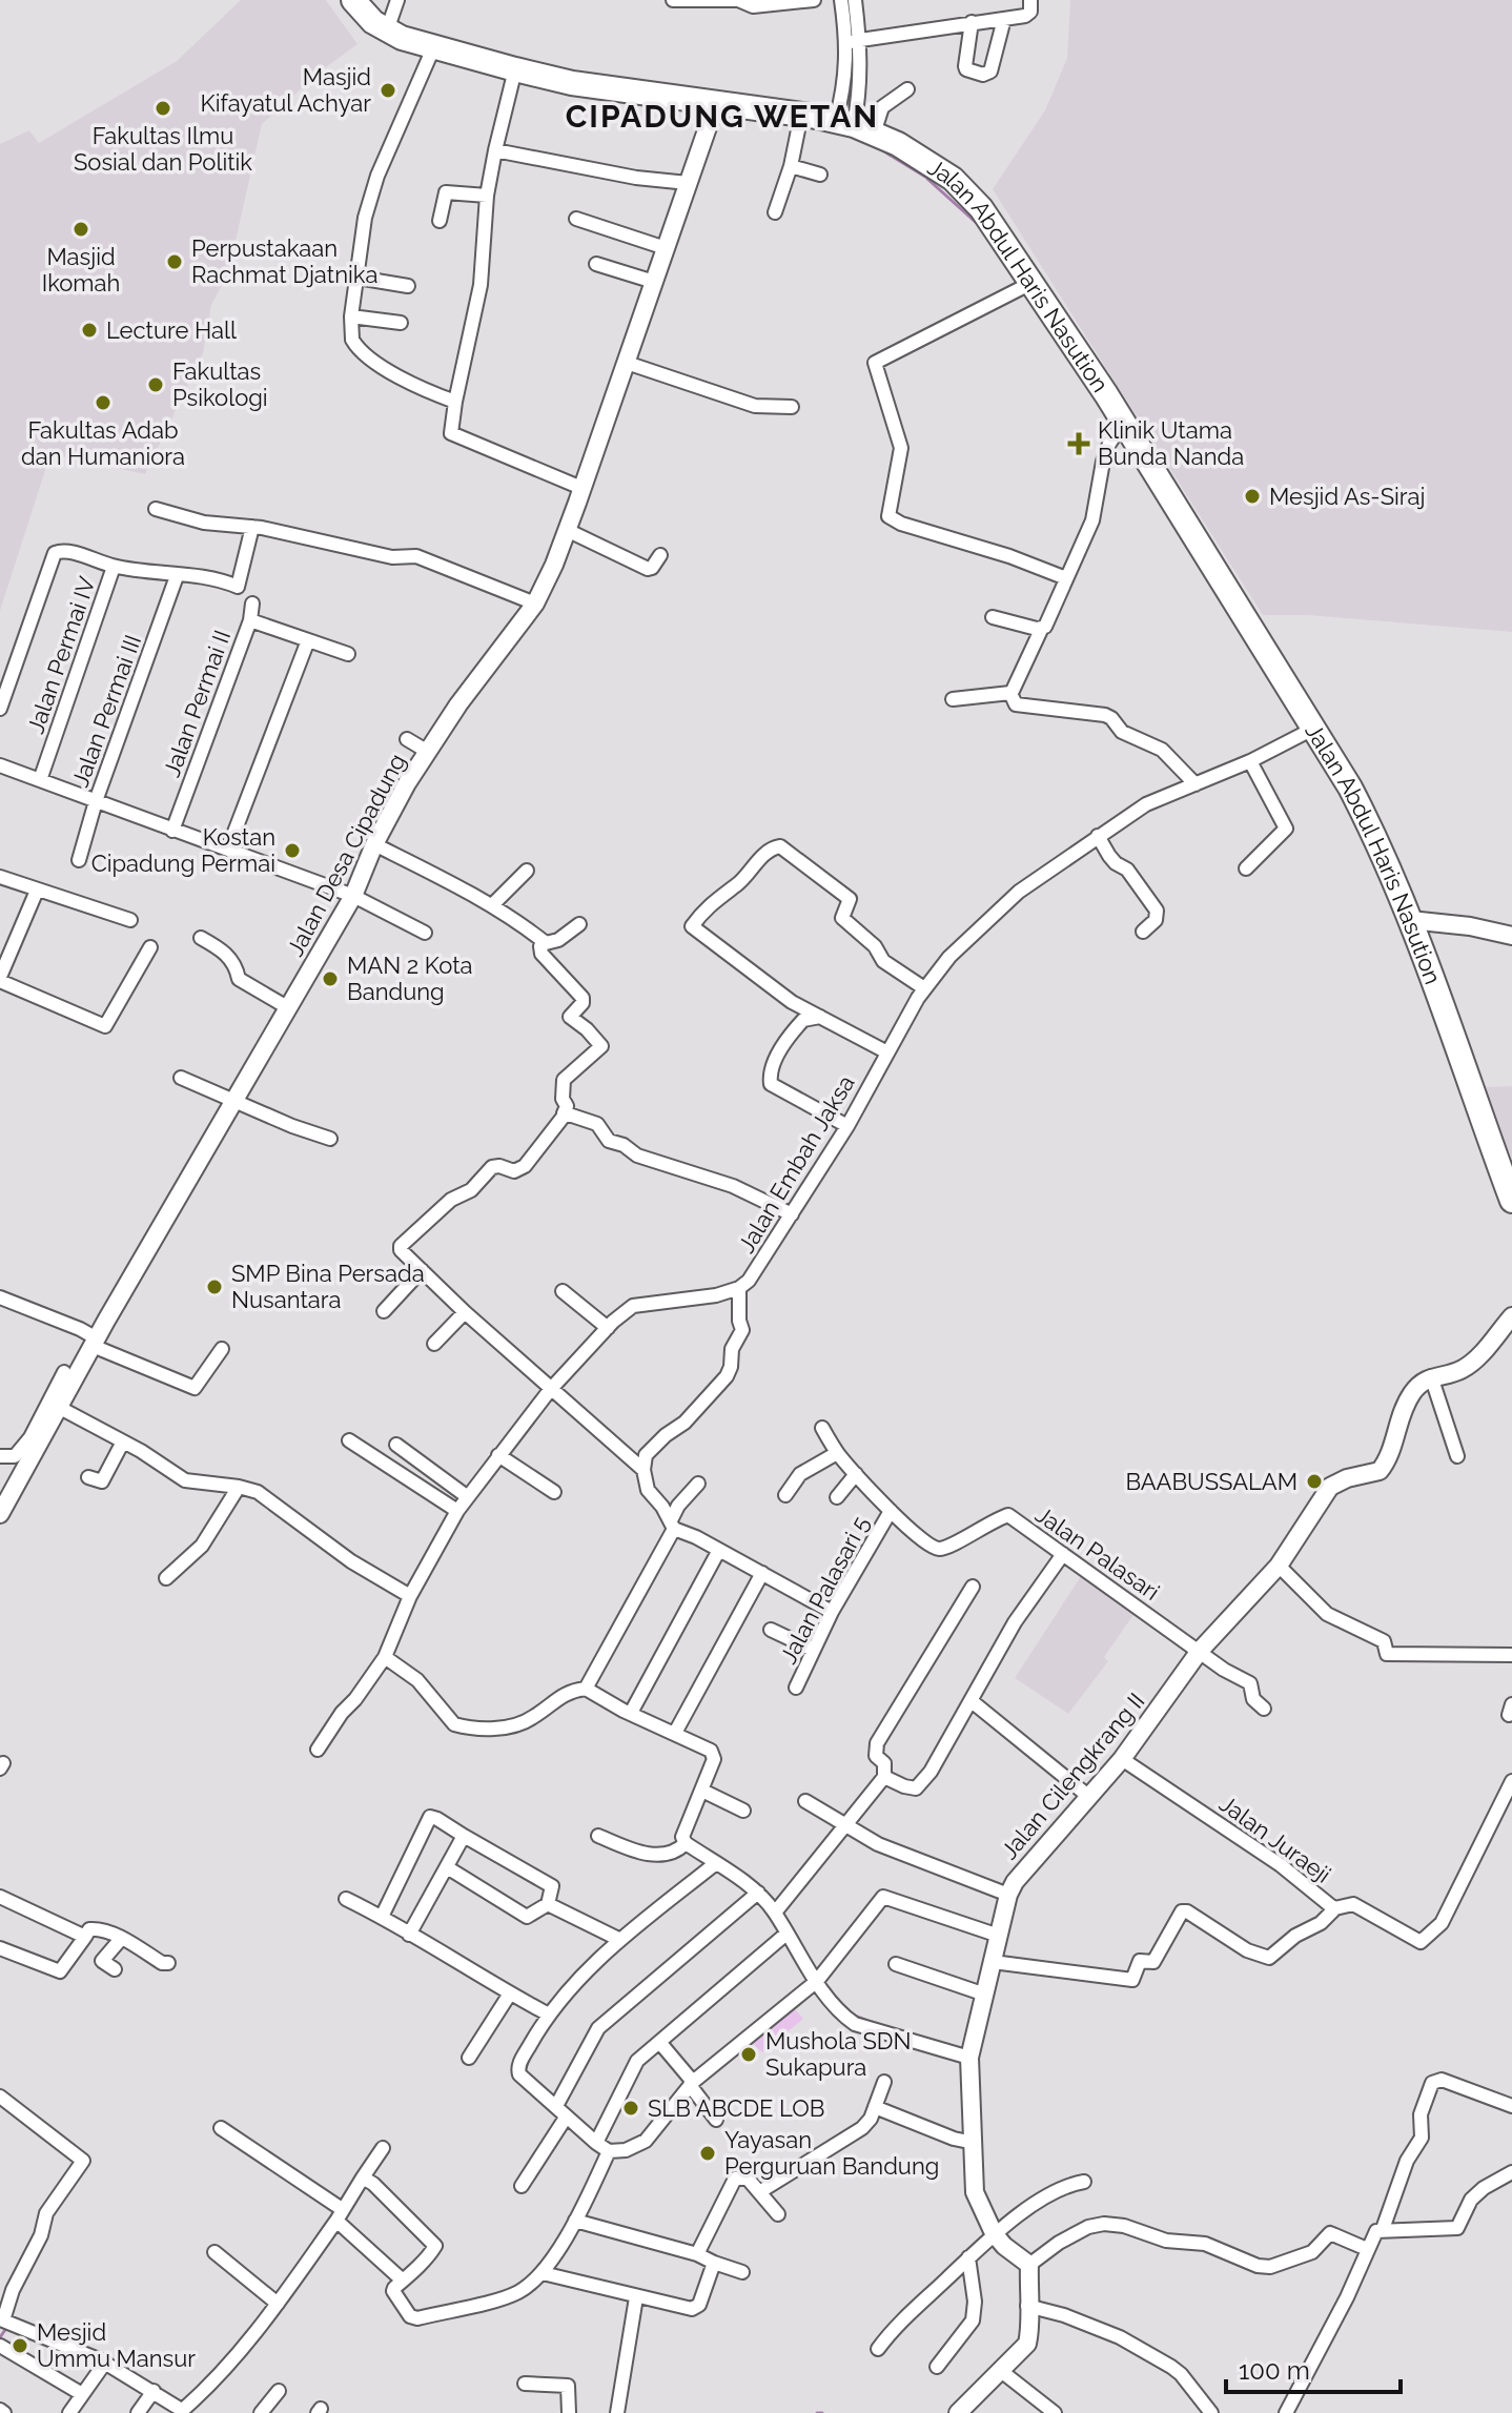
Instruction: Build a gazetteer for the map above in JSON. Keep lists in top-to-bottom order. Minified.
{"streets":{"highway":["Jalan Abdul Haris Nasution"],"street":["Jalan Permai IV","Jalan Permai II","Jalan Permai III","Jalan Desa Cipadung","Jalan Embah Jaksa","Jalan Palasari","Jalan Palasari 5","Jalan Cilengkrang II","Jalan Juraeji"]},"crossings":[["Jalan Abdul Haris Nasution","Jalan Desa Cipadung"],["Jalan Abdul Haris Nasution","Jalan Embah Jaksa"],["Jalan Permai IV","Jalan Permai III"],["Jalan Palasari","Jalan Palasari 5"],["Jalan Palasari","Jalan Cilengkrang II"],["Jalan Cilengkrang II","Jalan Juraeji"]],"districts":["CIPADUNG WETAN"],"places":{"other":["Masjid Kifayatul Achyar","Fakultas Ilmu Sosial dan Politik","Masjid Ikomah","Perpustakaan Rachmat Djatnika","Lecture Hall","Fakultas Psikologi","Fakultas Adab dan Humaniora","Mesjid As-Siraj","Kostan Cipadung Permai","MAN 2 Kota Bandung","SMP Bina Persada Nusantara","BAABUSSALAM","Mushola SDN Sukapura","SLB ABCDE LOB","Yayasan Perguruan Bandung","Mesjid Ummu Mansur"],"health":["Klinik Utama Bunda Nanda"]},"scale_bar":"100 m"}
